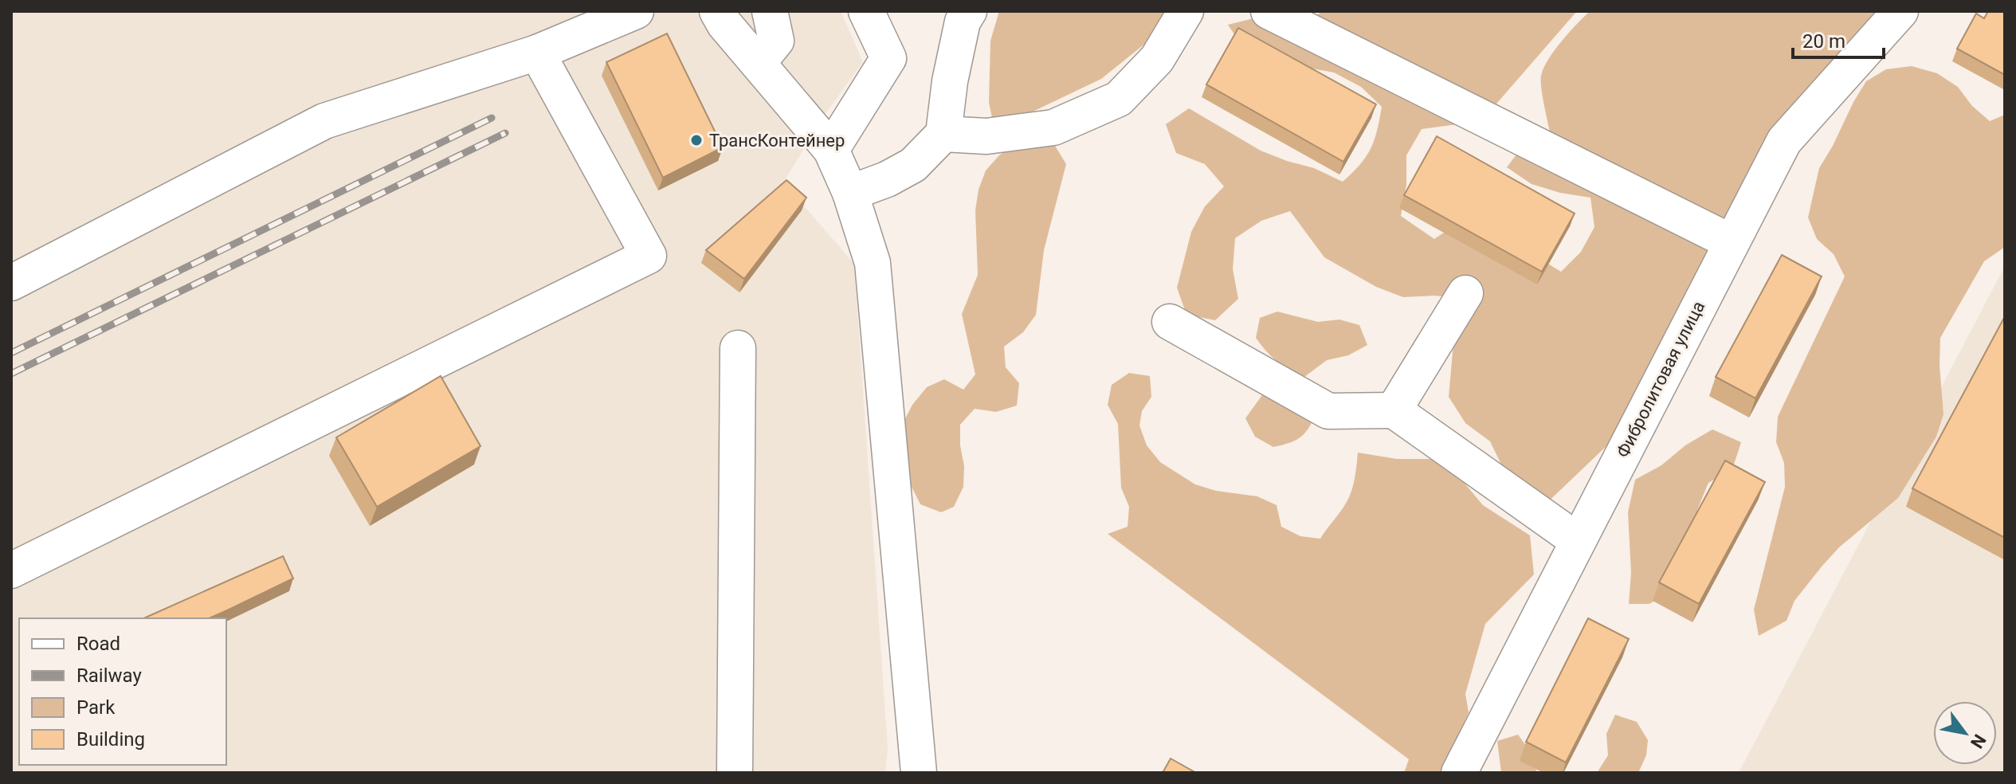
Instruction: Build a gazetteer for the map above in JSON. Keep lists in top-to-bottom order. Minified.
{"streets":{"street":["Фибролитовая улица"]},"places":["ТрансКонтейнер"],"legend":["Road","Railway","Park","Building"],"scale_bar":"20 m","north":"bottom right"}
